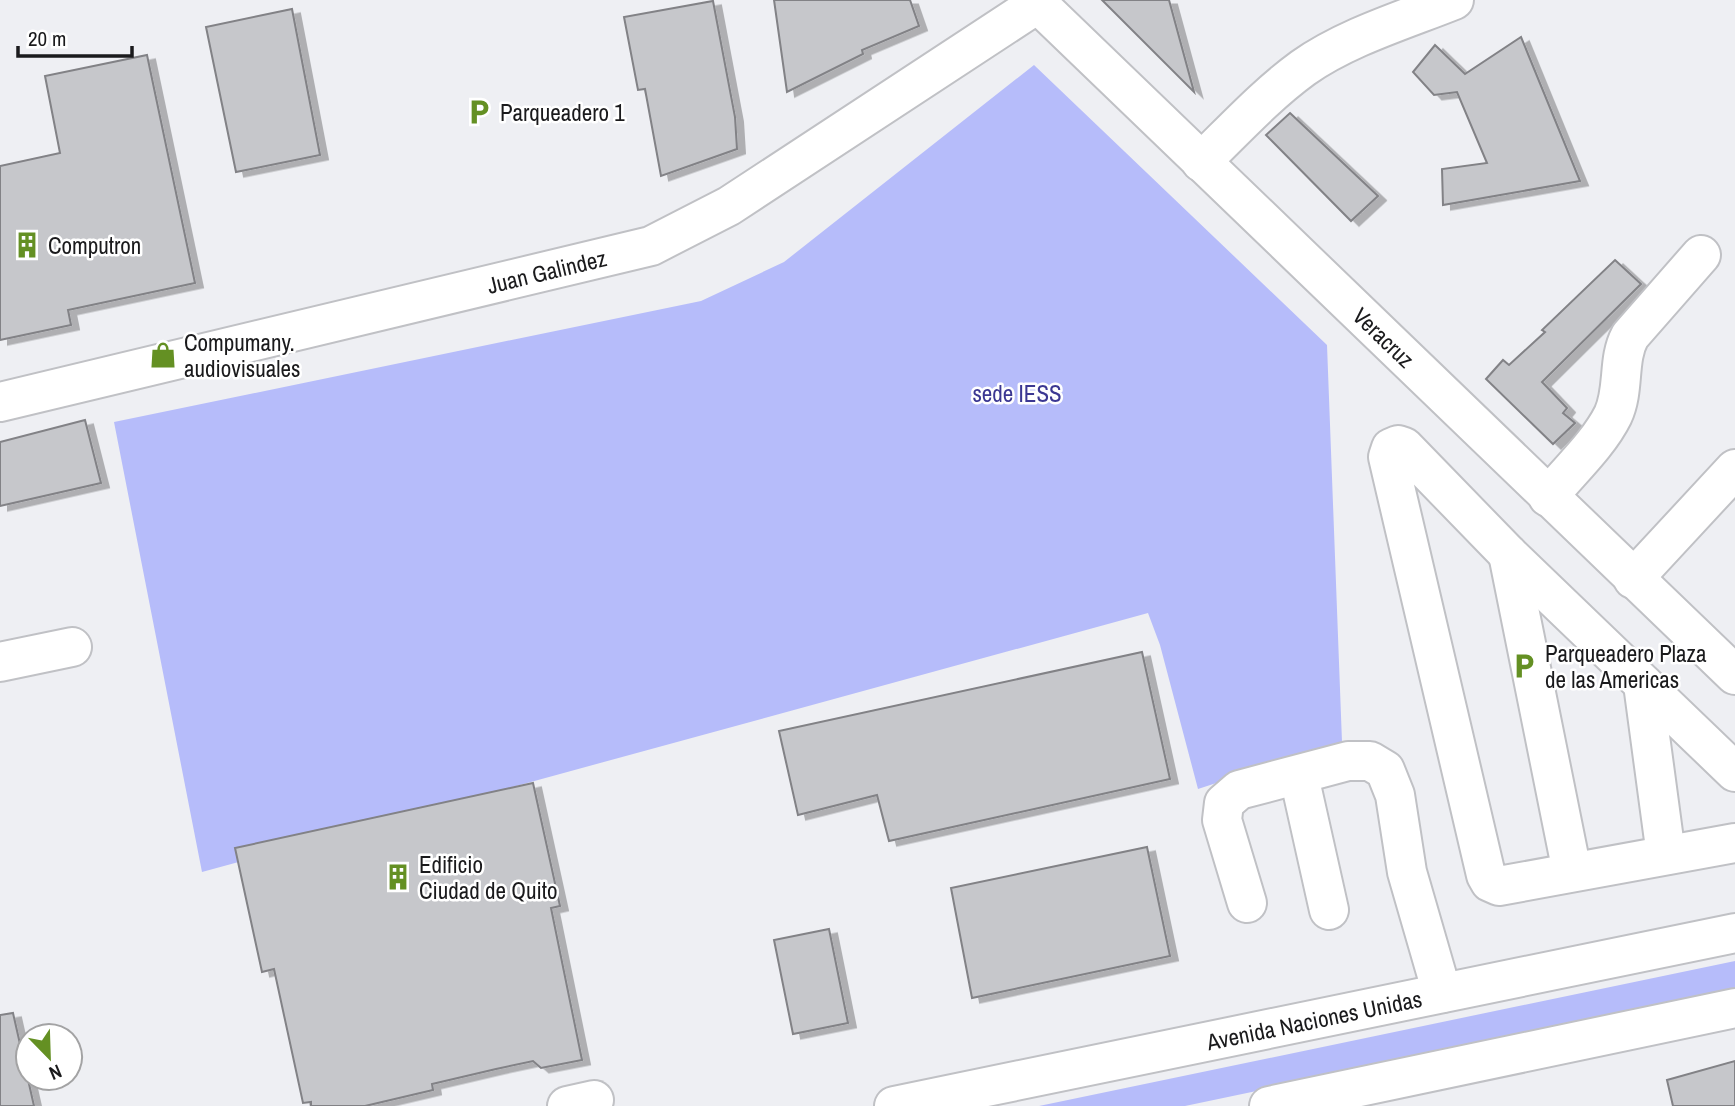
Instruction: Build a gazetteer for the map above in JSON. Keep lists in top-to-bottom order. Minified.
{"streets":{"street":["Juan Galindez","Veracruz","Avenida Naciones Unidas"]},"crossings":[["Juan Galindez","Veracruz"]],"parks":["sede IESS"],"places":{"parking":["Parqueadero 1","Parqueadero Plaza de las Americas"],"building":["Computron","Edificio Ciudad de Quito"],"shop":["Compumany. audiovisuales"]},"scale_bar":"20 m","north":"bottom right"}
